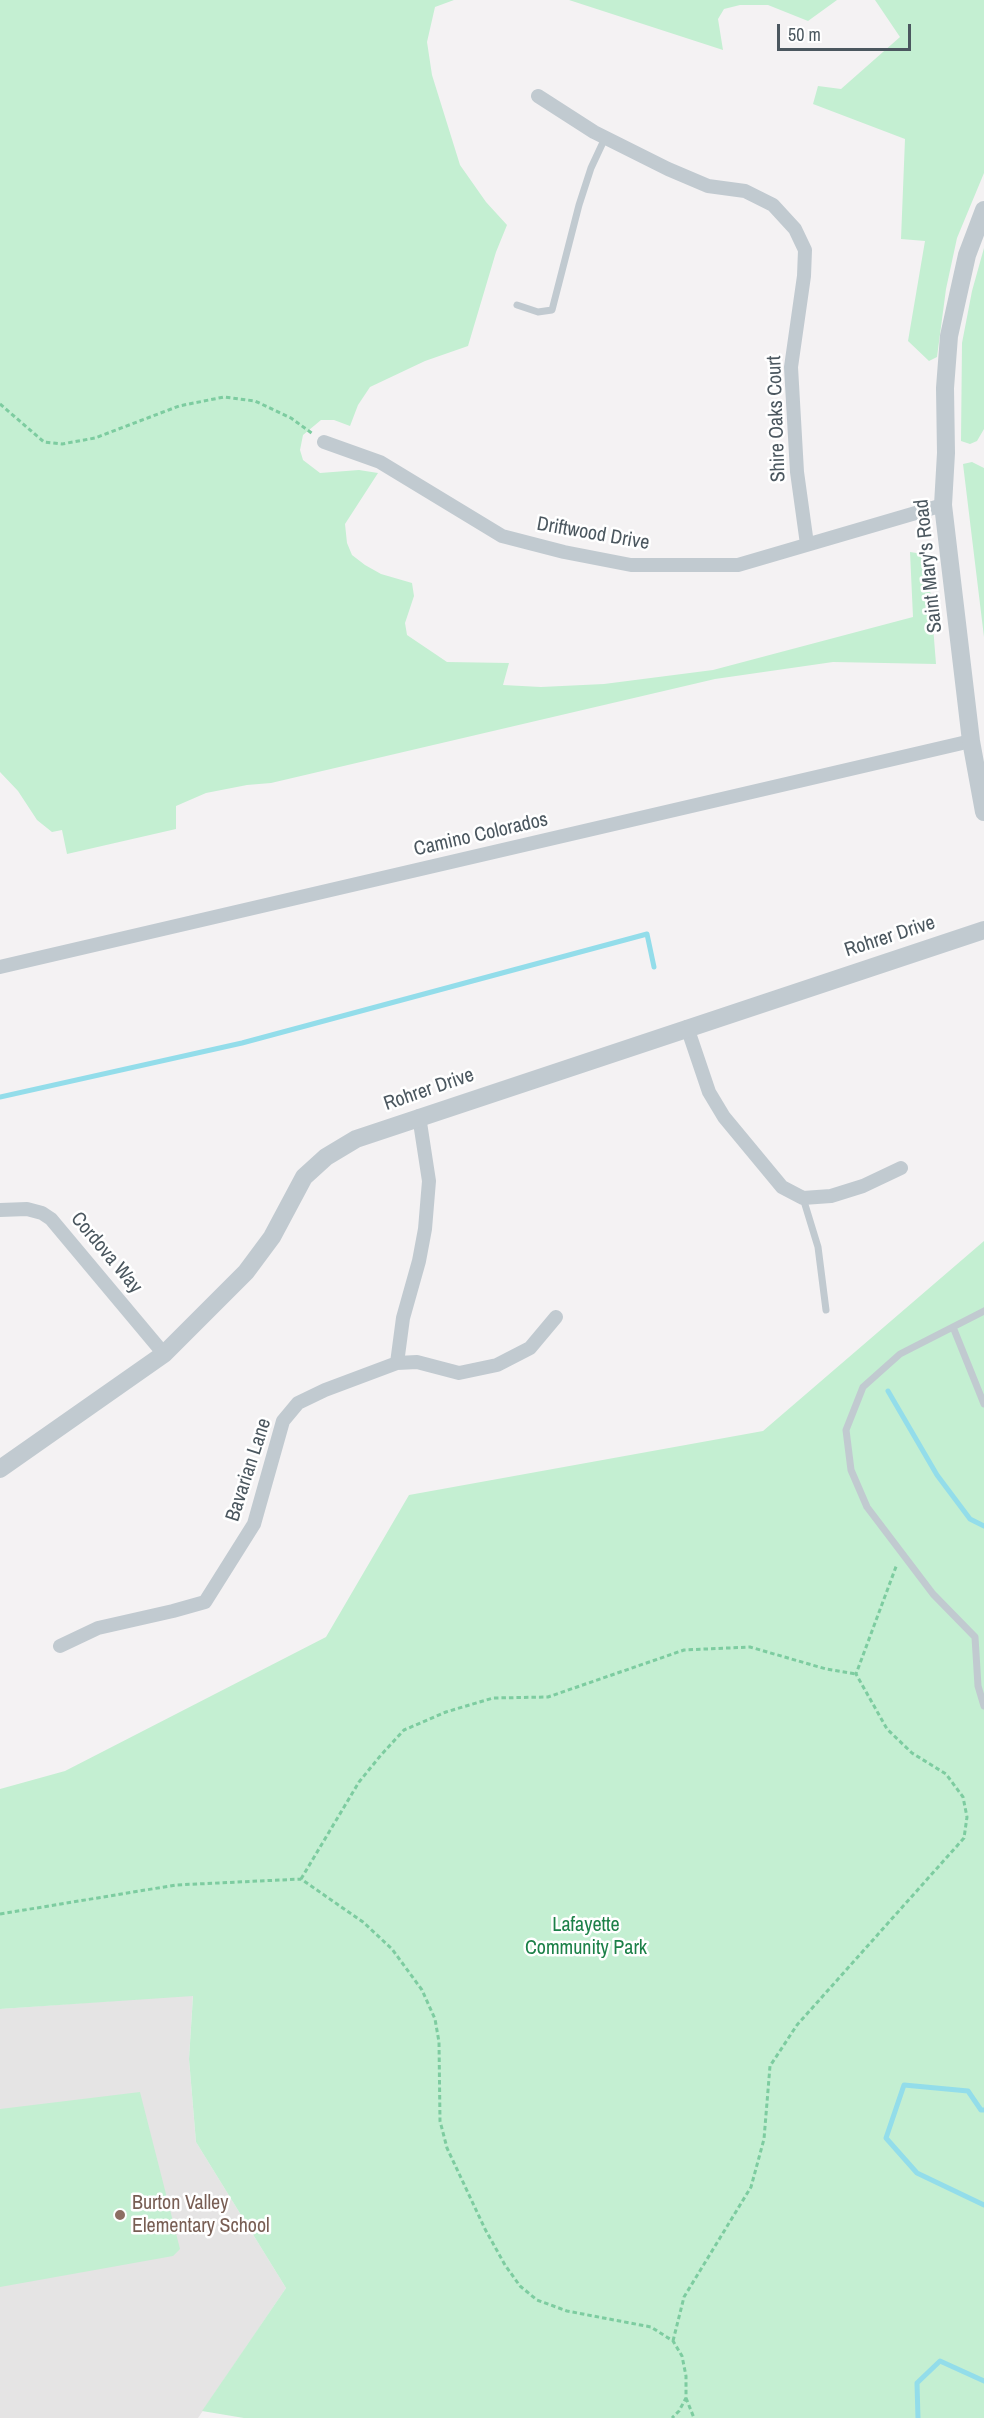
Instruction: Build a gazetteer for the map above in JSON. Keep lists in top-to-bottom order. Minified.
{"streets":{"street":["Shire Oaks Court","Driftwood Drive","Saint Mary's Road","Camino Colorados","Rohrer Drive","Cordova Way","Bavarian Lane"]},"crossings":[["Shire Oaks Court","Driftwood Drive"],["Driftwood Drive","Saint Mary's Road"],["Saint Mary's Road","Camino Colorados"],["Rohrer Drive","Cordova Way"]],"parks":["Lafayette Community Park"],"places":["Burton Valley Elementary School"],"scale_bar":"50 m"}
